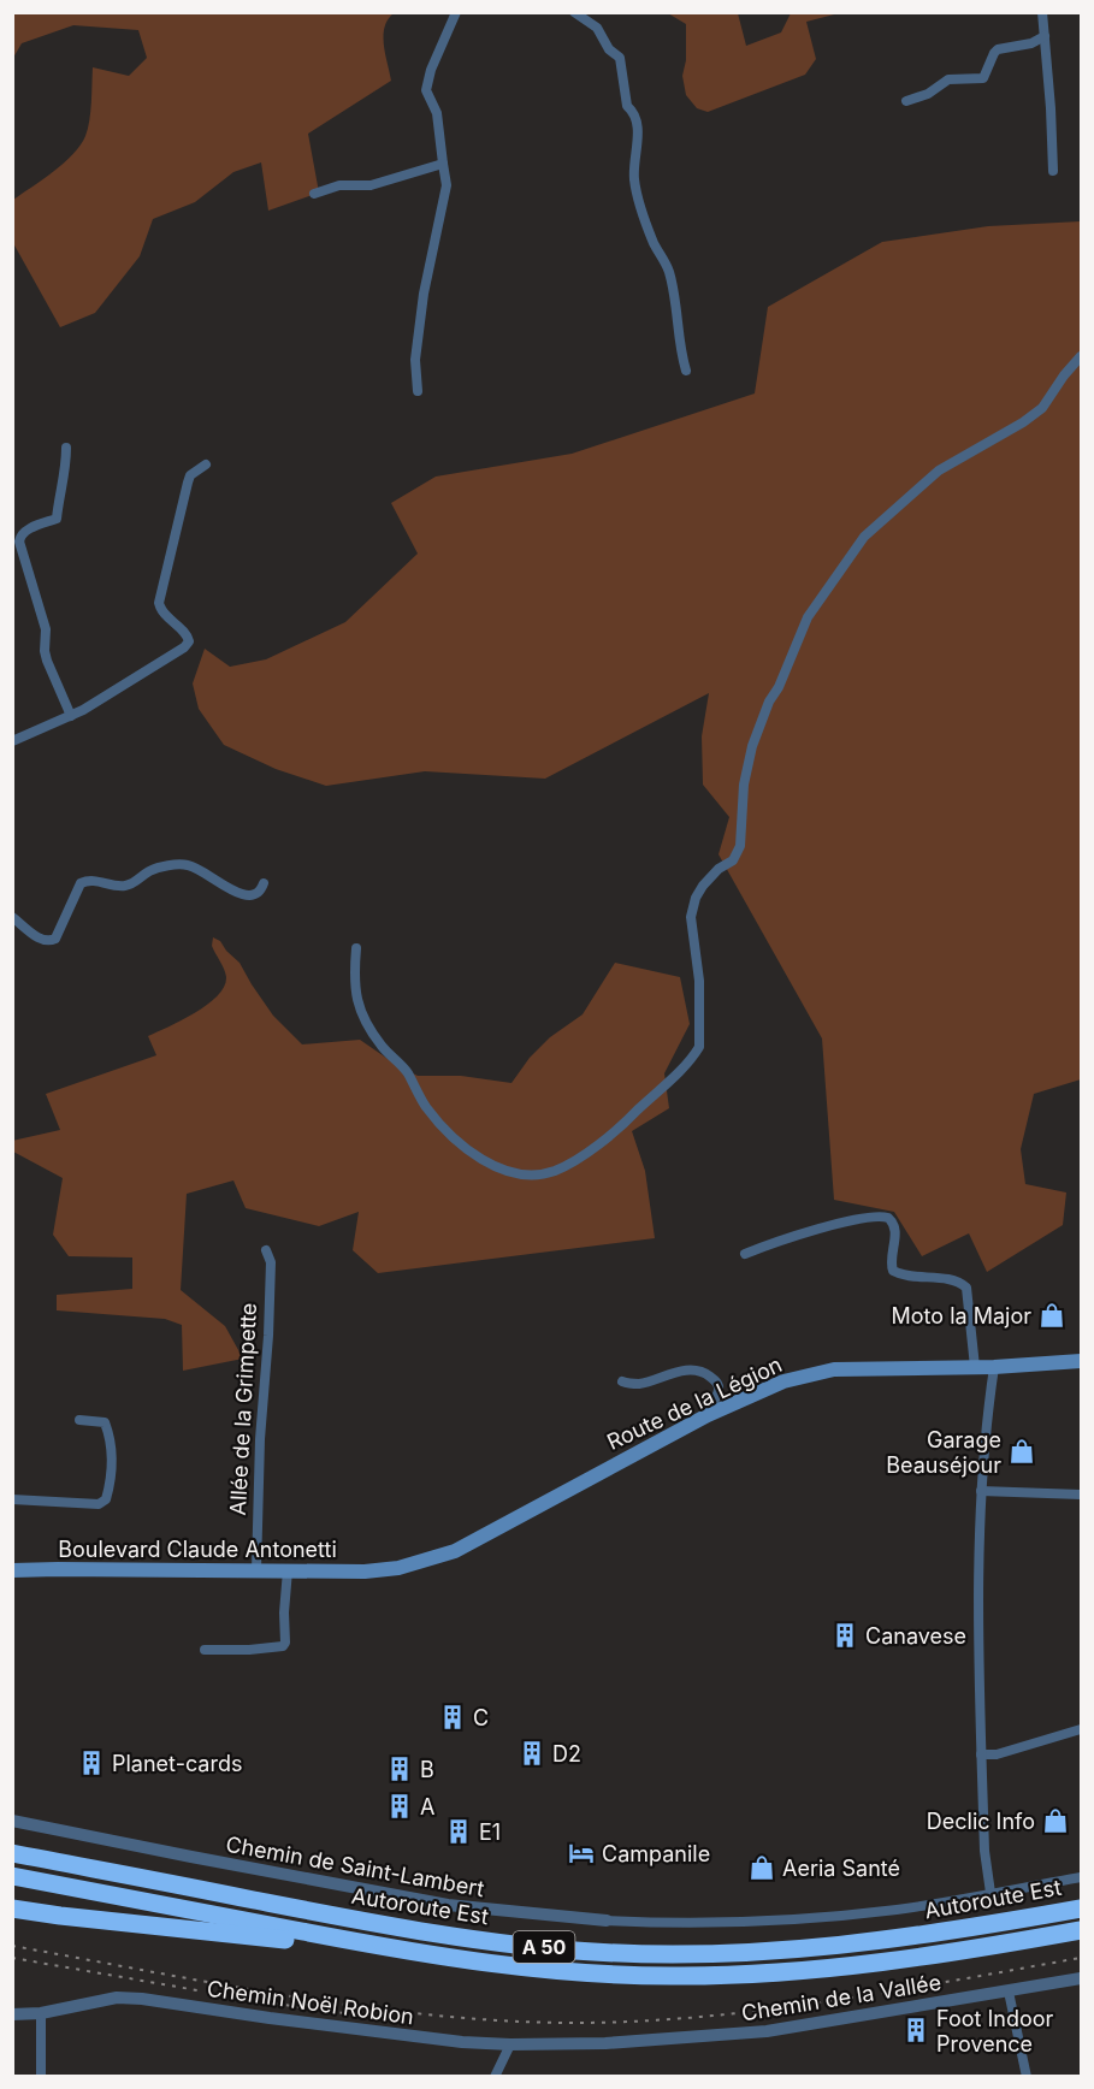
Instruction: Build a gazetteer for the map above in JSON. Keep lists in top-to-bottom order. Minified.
{"streets":{"highway":["Autoroute Est","A 50"],"main road":["Route de la Légion","Boulevard Claude Antonetti"],"street":["Allée de la Grimpette","Chemin de Saint-Lambert","Chemin de la Vallée","Chemin Noël Robion"]},"crossings":[["Route de la Légion","Boulevard Claude Antonetti"],["Allée de la Grimpette","Boulevard Claude Antonetti"],["Chemin de la Vallée","Chemin Noël Robion"]],"places":{"shop":["Moto la Major","Garage Beauséjour","Declic Info","Aeria Santé"],"building":["Canavese","C","D2","Planet-cards","B","A","E1","Foot Indoor Provence"],"hotel":["Campanile"]}}
